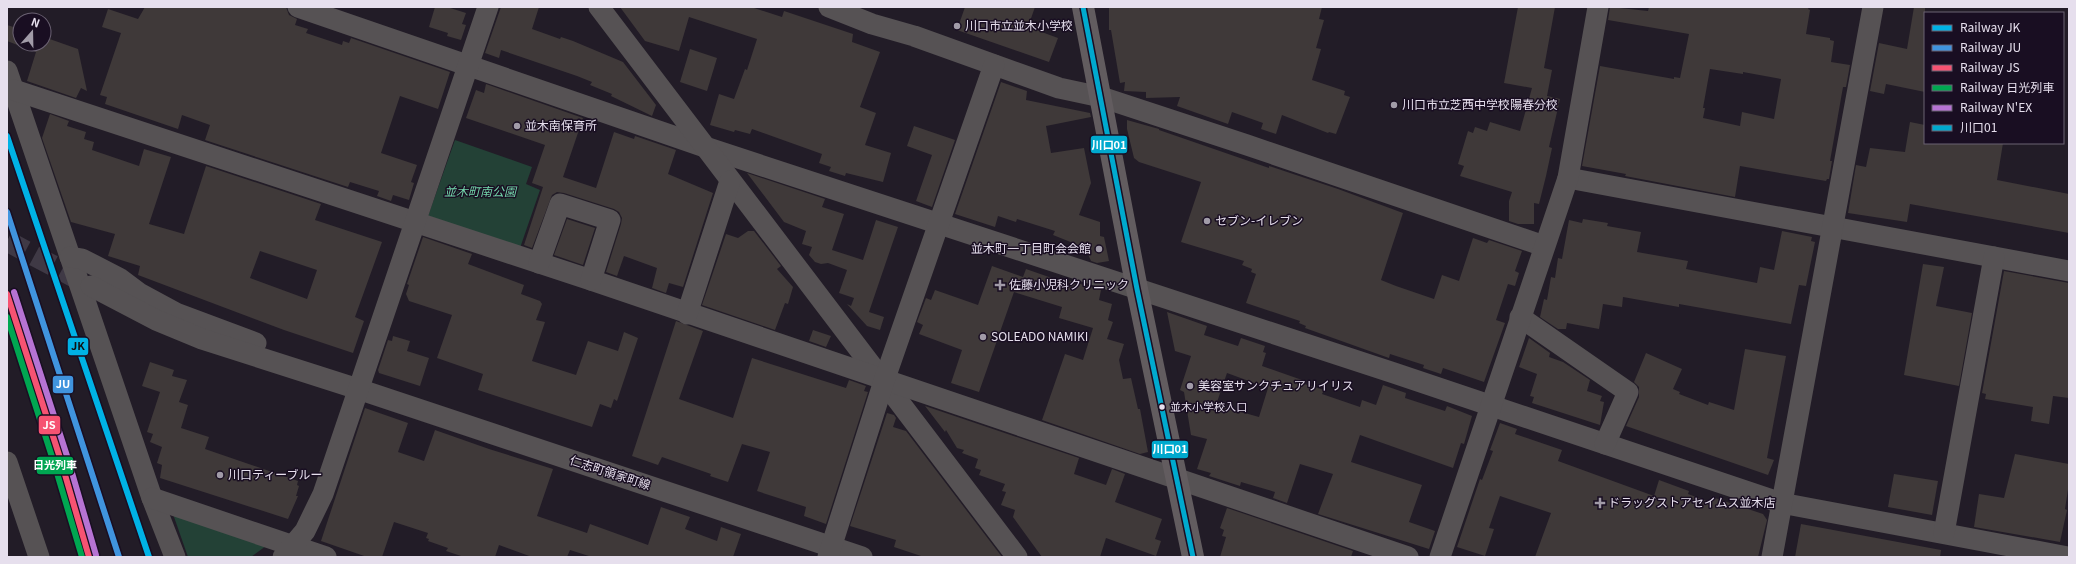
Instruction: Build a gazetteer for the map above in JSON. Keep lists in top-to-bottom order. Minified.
{"streets":{"street":["仁志町領家町線"]},"parks":["並木町南公園"],"places":{"other":["川口市立並木小学校","川口市立芝西中学校陽春分校","並木南保育所","セブン-イレブン","並木町一丁目町会会館","SOLEADO NAMIKI","美容室サンクチュアリイリス","並木小学校入口","川口ティーブルー"],"health":["佐藤小児科クリニック","ドラッグストアセイムス並木店"]},"lines":["transit line 川口01","rail line JK","rail line JU","rail line N'EX","rail line JS","rail line 日光列車"],"legend":["Railway JK","Railway JU","Railway JS","Railway 日光列車","Railway N'EX","川口01"],"north":"top"}
